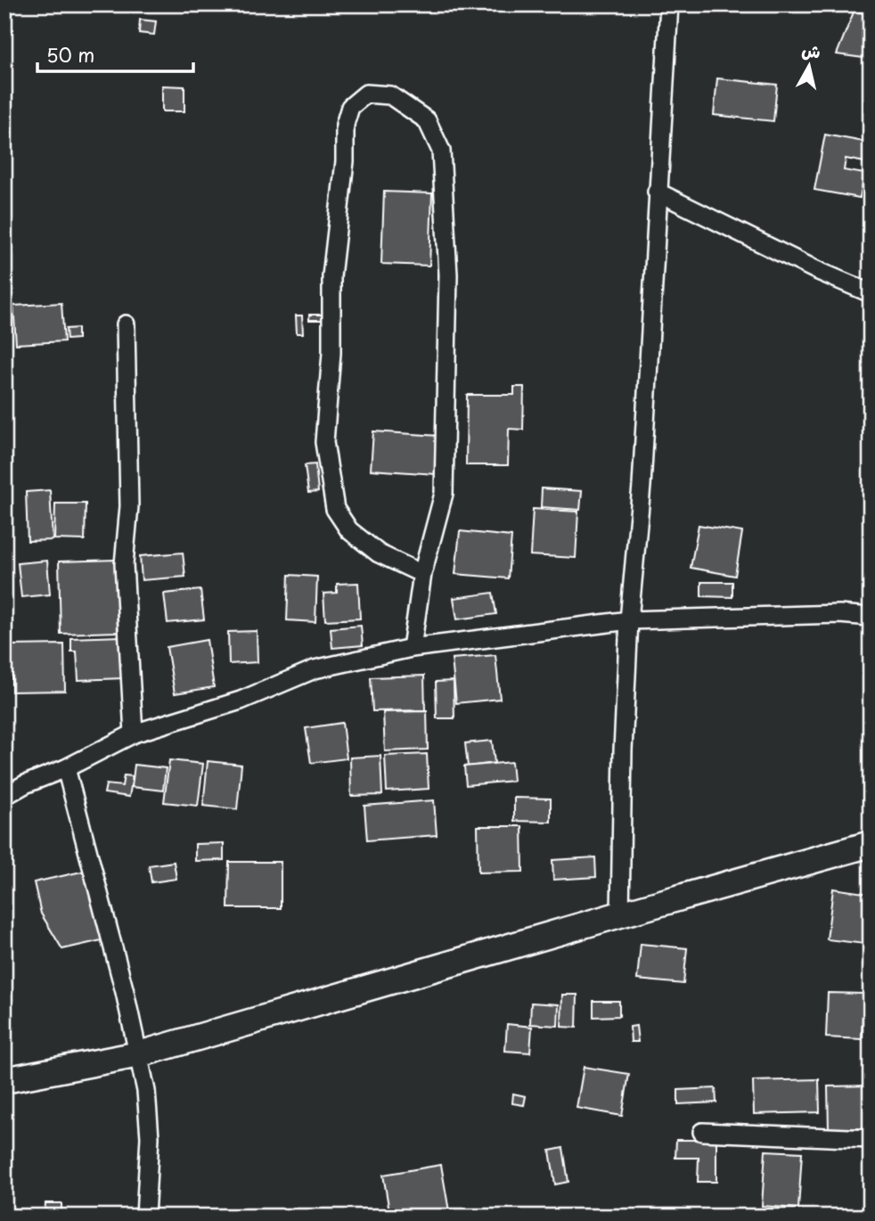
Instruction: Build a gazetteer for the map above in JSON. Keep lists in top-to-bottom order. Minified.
{"scale_bar":"50 m","north":"top"}
